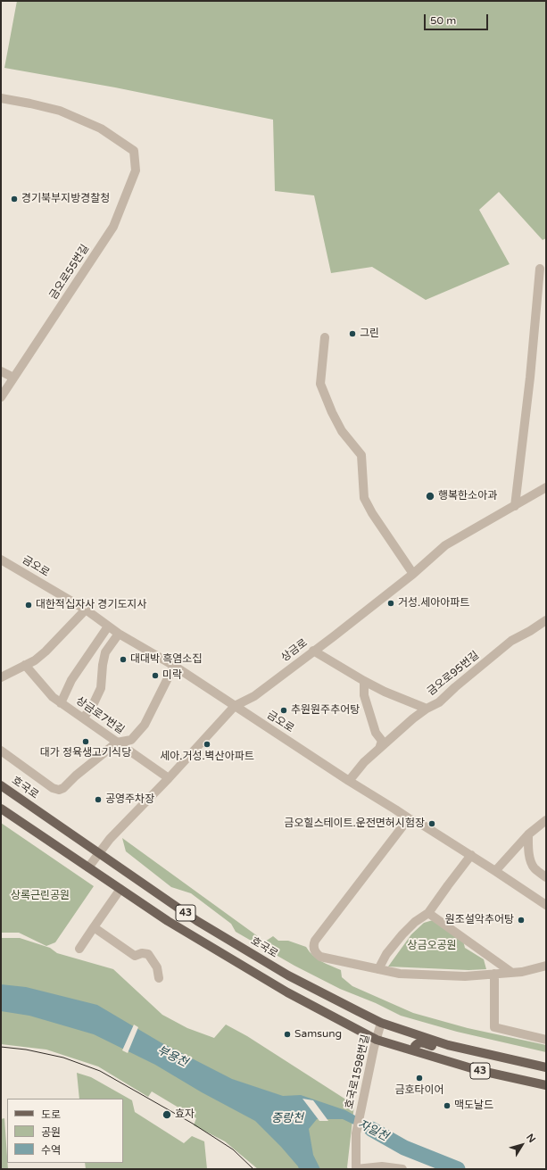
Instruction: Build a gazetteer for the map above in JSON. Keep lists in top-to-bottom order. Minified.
{"streets":{"main road":["호국로","43"],"street":["금오로55번길","금오로","상금로","금오로95번길","상금로7번길","호국로1598번길"]},"crossings":[["금오로","상금로"],["금오로","금오로95번길"],["상금로","상금로7번길"],["상금로","호국로"],["상금로","43"],["호국로","호국로1598번길"],["43","호국로1598번길"]],"water":["부용천","중랑천","자일천"],"parks":["상록근린공원","상금오공원"],"places":["경기북부지방경찰청","그린","행복한소아과","거성.세아아파트","대한적십자사 경기도지사","대대박 흑염소집","미락","추원원주추어탕","대가 정육생고기식당","세아.거성.벽산아파트","공영주차장","금오힐스테이트.운전면허시험장","원조설악추어탕","Samsung","금호타이어","맥도날드","효자"],"legend":["도로","공원","수역"],"scale_bar":"50 m","north":"top right"}
